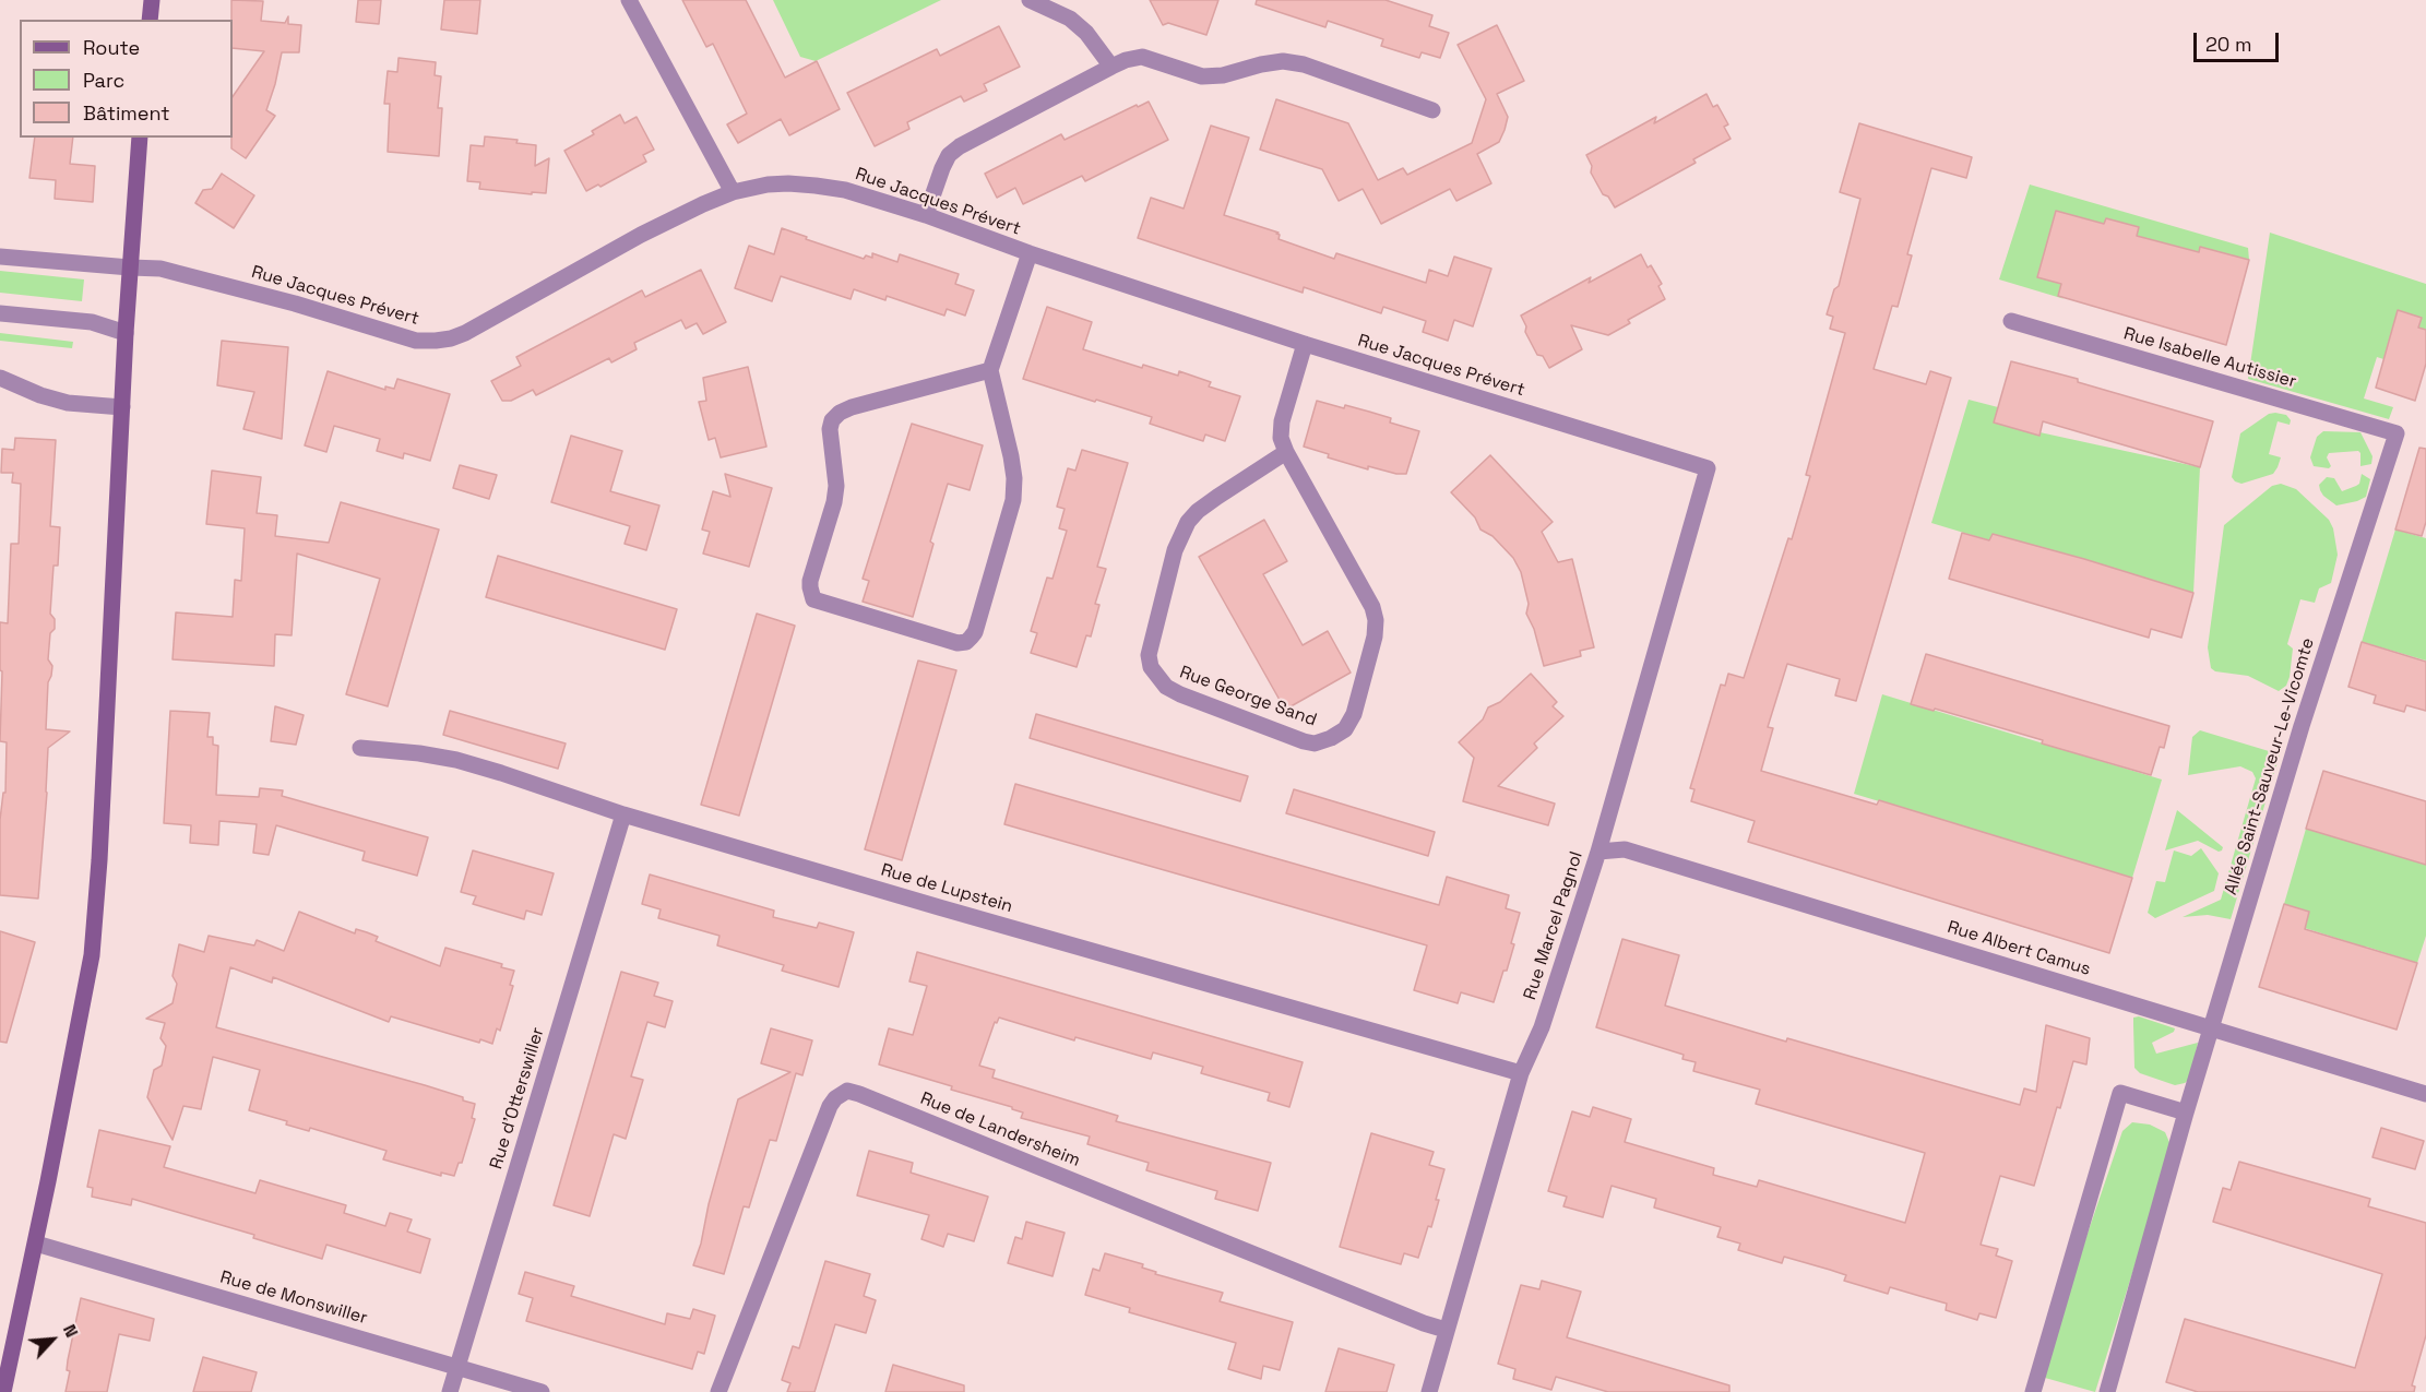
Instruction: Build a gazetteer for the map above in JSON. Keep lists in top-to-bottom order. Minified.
{"streets":{"street":["Rue Jacques Prévert","Rue Isabelle Autissier","Rue George Sand","Allée Saint-Sauveur-Le-Vicomte","Rue de Lupstein","Rue Marcel Pagnol","Rue Albert Camus","Rue d'Otterswiller","Rue de Landersheim","Rue de Monswiller"]},"crossings":[["Rue Jacques Prévert","Rue George Sand"],["Rue Jacques Prévert","Rue Marcel Pagnol"],["Rue Isabelle Autissier","Allée Saint-Sauveur-Le-Vicomte"],["Allée Saint-Sauveur-Le-Vicomte","Rue Albert Camus"],["Rue de Lupstein","Rue Marcel Pagnol"],["Rue de Lupstein","Rue d'Otterswiller"],["Rue Marcel Pagnol","Rue Albert Camus"],["Rue Marcel Pagnol","Rue de Landersheim"],["Rue d'Otterswiller","Rue de Monswiller"]],"legend":["Route","Parc","Bâtiment"],"scale_bar":"20 m","north":"top right"}
